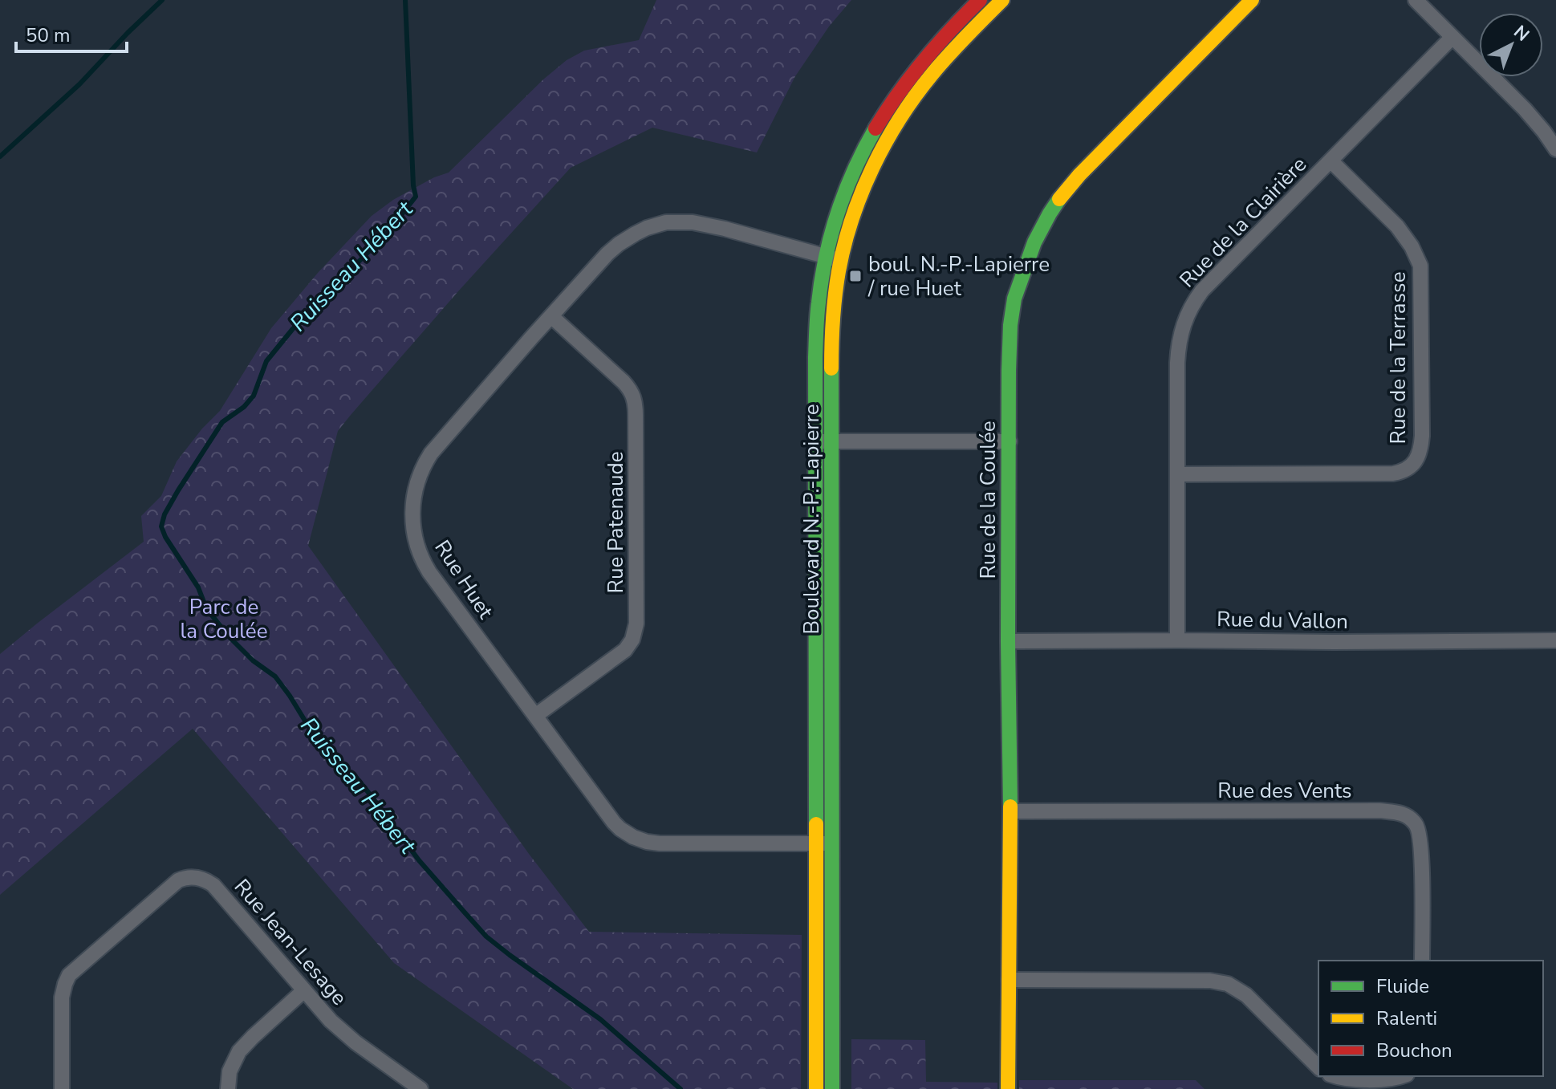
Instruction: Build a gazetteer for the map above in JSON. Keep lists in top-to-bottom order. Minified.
{"streets":{"street":["Rue de la Clairière","Rue de la Terrasse","Rue de la Coulée","Boulevard N.-P.-Lapierre","Rue Patenaude","Rue Huet","Rue du Vallon","Rue des Vents","Rue Jean-Lesage"]},"crossings":[["Rue de la Clairière","Rue de la Terrasse"],["Rue de la Clairière","Rue du Vallon"],["Rue de la Coulée","Rue du Vallon"],["Rue de la Coulée","Rue des Vents"],["Boulevard N.-P.-Lapierre","Rue Huet"],["Rue Patenaude","Rue Huet"]],"water":["Ruisseau Hébert"],"parks":["Parc de la Coulée"],"places":{"transit":["boul. N.-P.-Lapierre / rue Huet"]},"legend":["Fluide","Ralenti","Bouchon"],"scale_bar":"50 m","north":"top right"}
